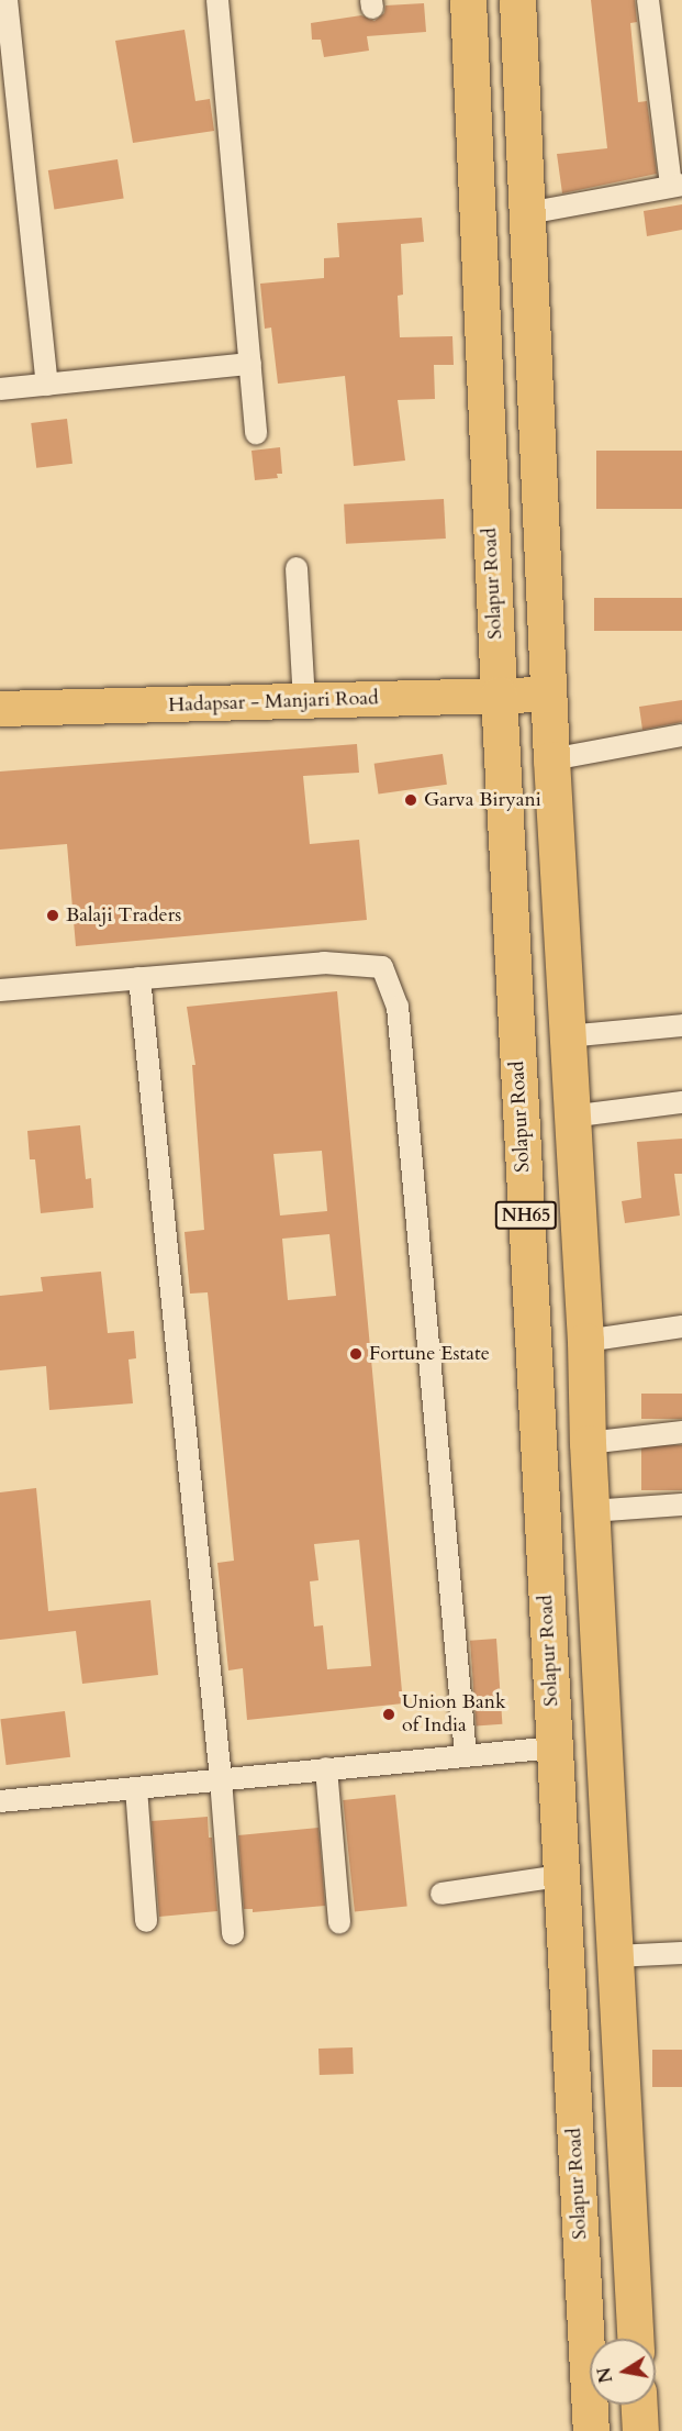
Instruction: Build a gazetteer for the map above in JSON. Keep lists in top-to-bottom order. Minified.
{"streets":{"highway":["Solapur Road","NH65"],"main road":["Hadapsar - Manjari Road"]},"crossings":[["Solapur Road","Hadapsar - Manjari Road"],["Hadapsar - Manjari Road","NH65"]],"places":["Garva Biryani","Balaji Traders","Fortune Estate","Union Bank of India"],"north":"left"}
